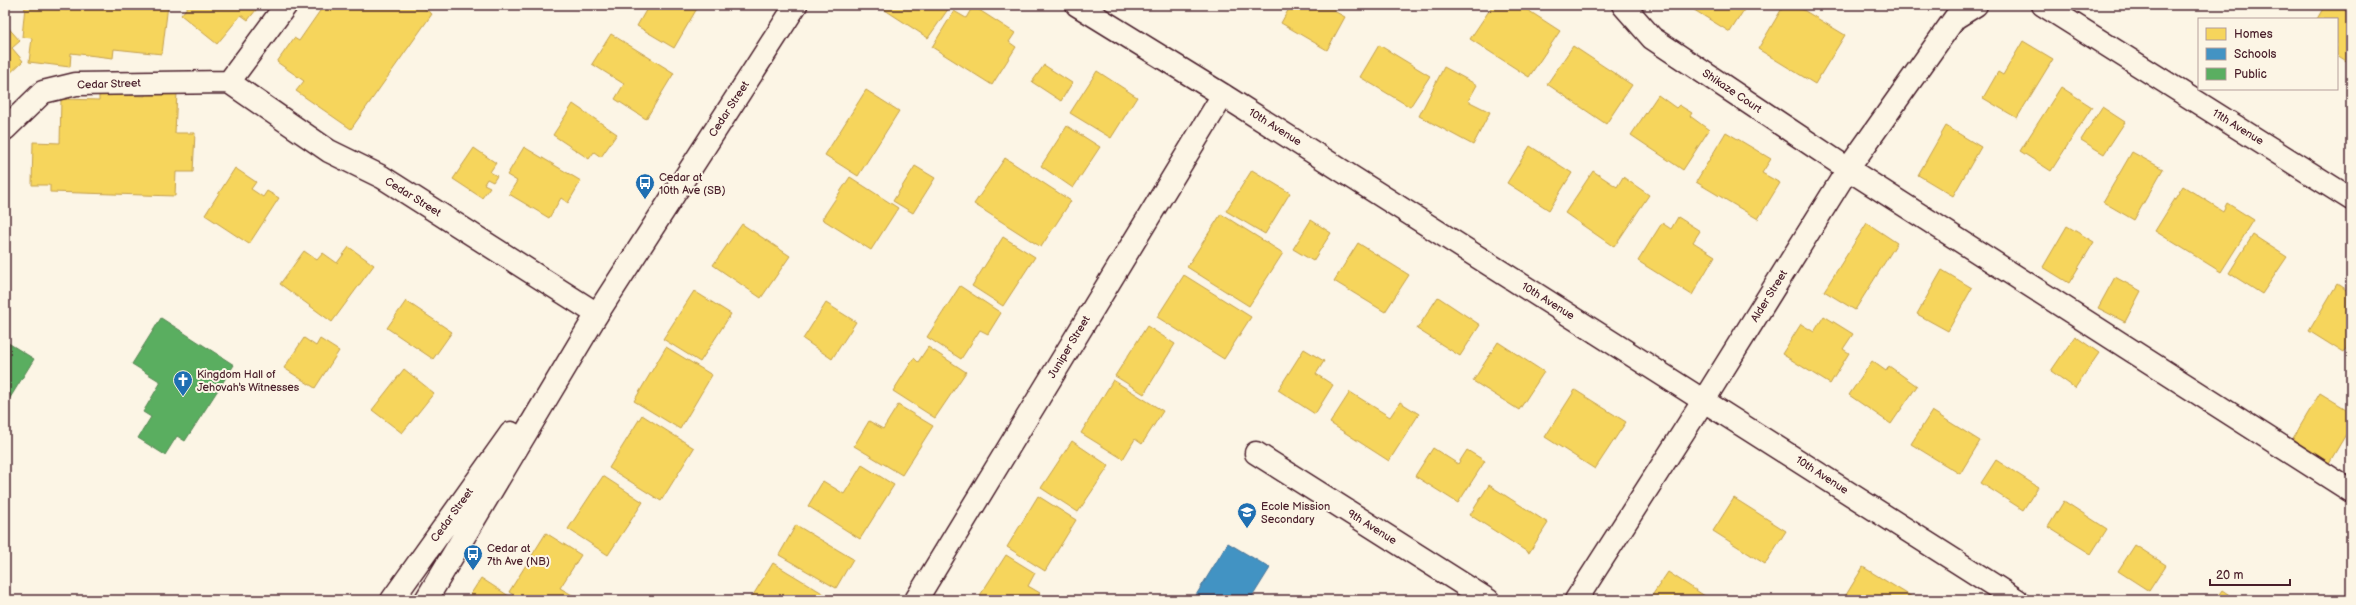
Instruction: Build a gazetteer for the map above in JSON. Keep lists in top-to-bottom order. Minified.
{"streets":{"street":["Cedar Street","Shikaze Court","10th Avenue","11th Avenue","Alder Street","Juniper Street","9th Avenue"]},"crossings":[["Shikaze Court","Alder Street"],["10th Avenue","Alder Street"],["10th Avenue","Juniper Street"]],"places":{"bus stop":["Cedar at 10th Ave (SB)","Cedar at 7th Ave (NB)"],"church":["Kingdom Hall of Jehovah's Witnesses"],"school or university":["Ecole Mission Secondary"]},"legend":["Homes","Schools","Public"],"scale_bar":"20 m"}
